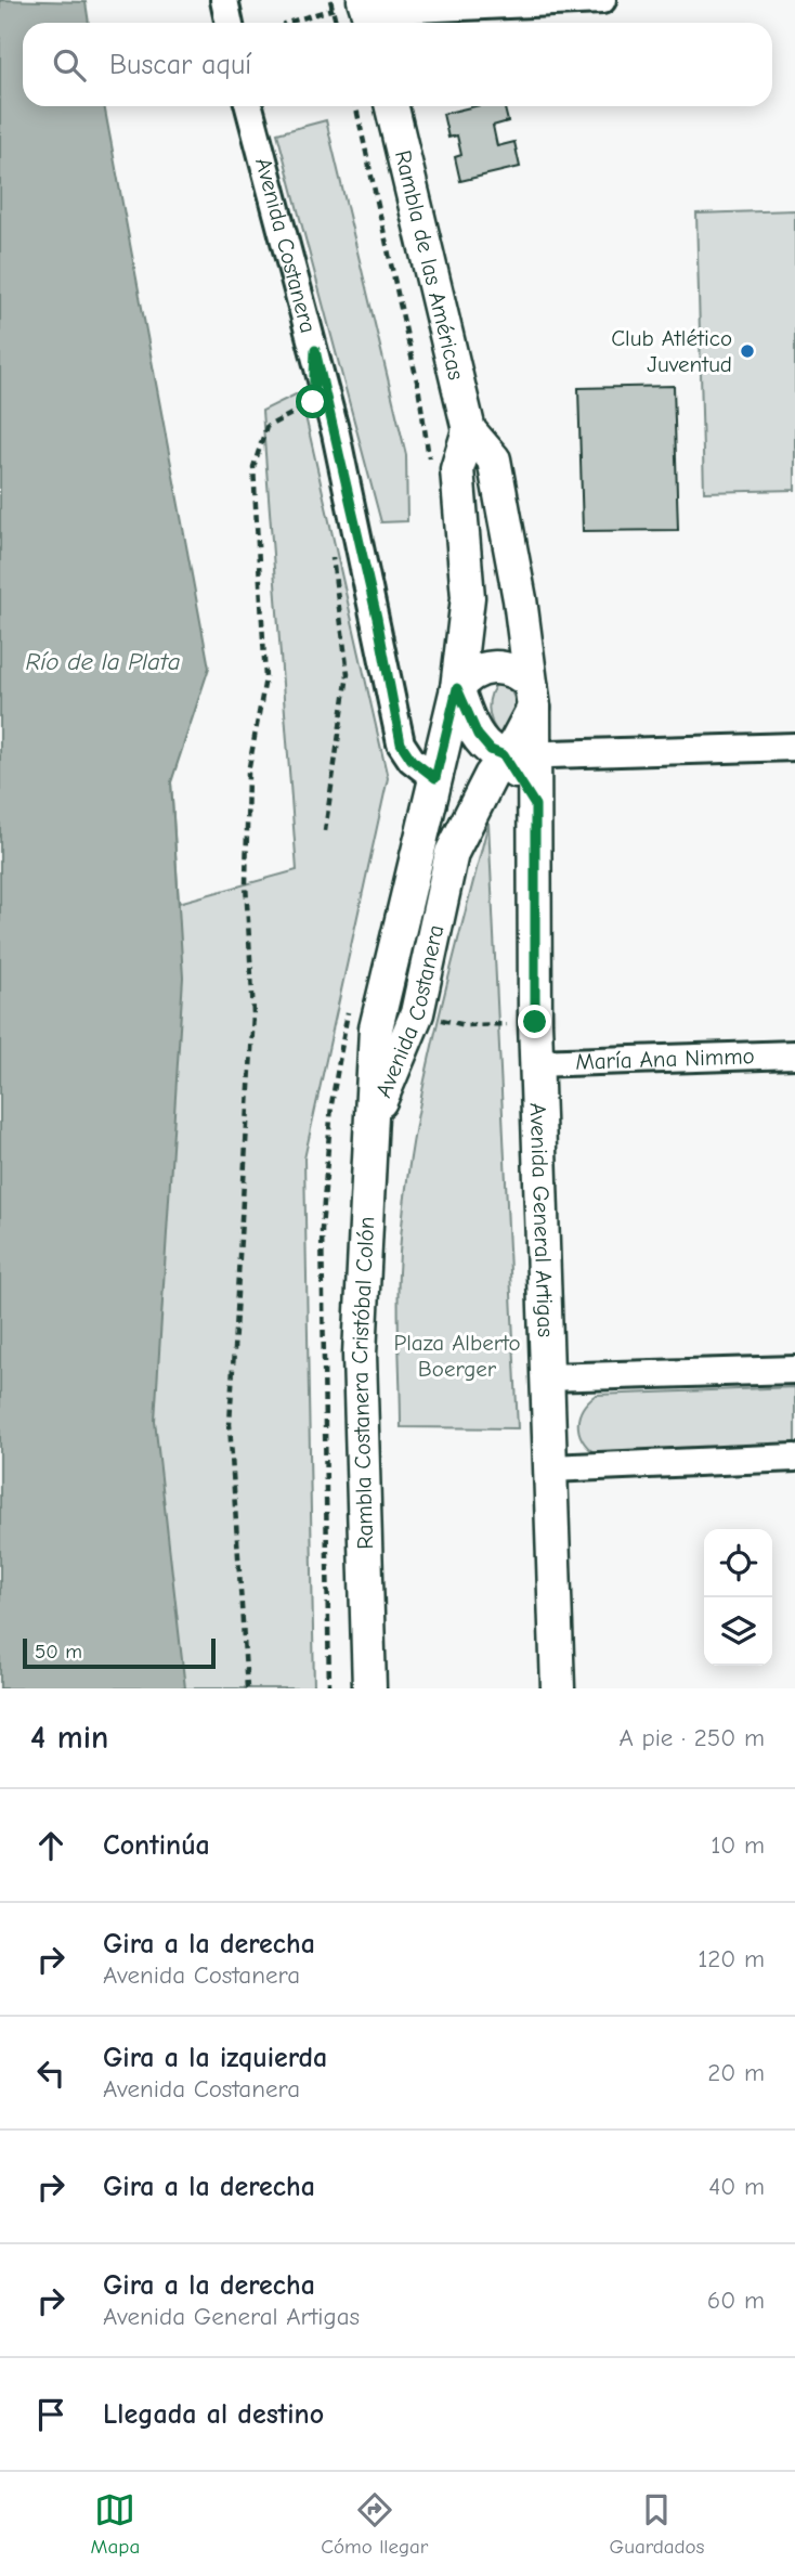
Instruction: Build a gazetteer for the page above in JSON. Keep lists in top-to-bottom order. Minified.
{"streets":{"street":["Avenida Costanera","Rambla de las Américas","María Ana Nimmo","Avenida General Artigas","Rambla Costanera Cristóbal Colón"]},"crossings":[["Avenida Costanera","Rambla de las Américas"],["Avenida Costanera","Rambla Costanera Cristóbal Colón"],["María Ana Nimmo","Avenida General Artigas"]],"water":["Río de la Plata"],"parks":["Plaza Alberto Boerger"],"places":["Club Atlético Juventud"],"scale_bar":"50 m","page":{"search":"Buscar aquí","scale":"50 m","heading":["4 min","A pie · 250 m"],"list":[["Continúa","10 m"],["Gira a la derecha","Avenida Costanera","120 m"],["Gira a la izquierda","Avenida Costanera","20 m"],["Gira a la derecha","40 m"],["Gira a la derecha","Avenida General Artigas","60 m"],"Llegada al destino"],"nav":["Mapa","Cómo llegar","Guardados"]}}
